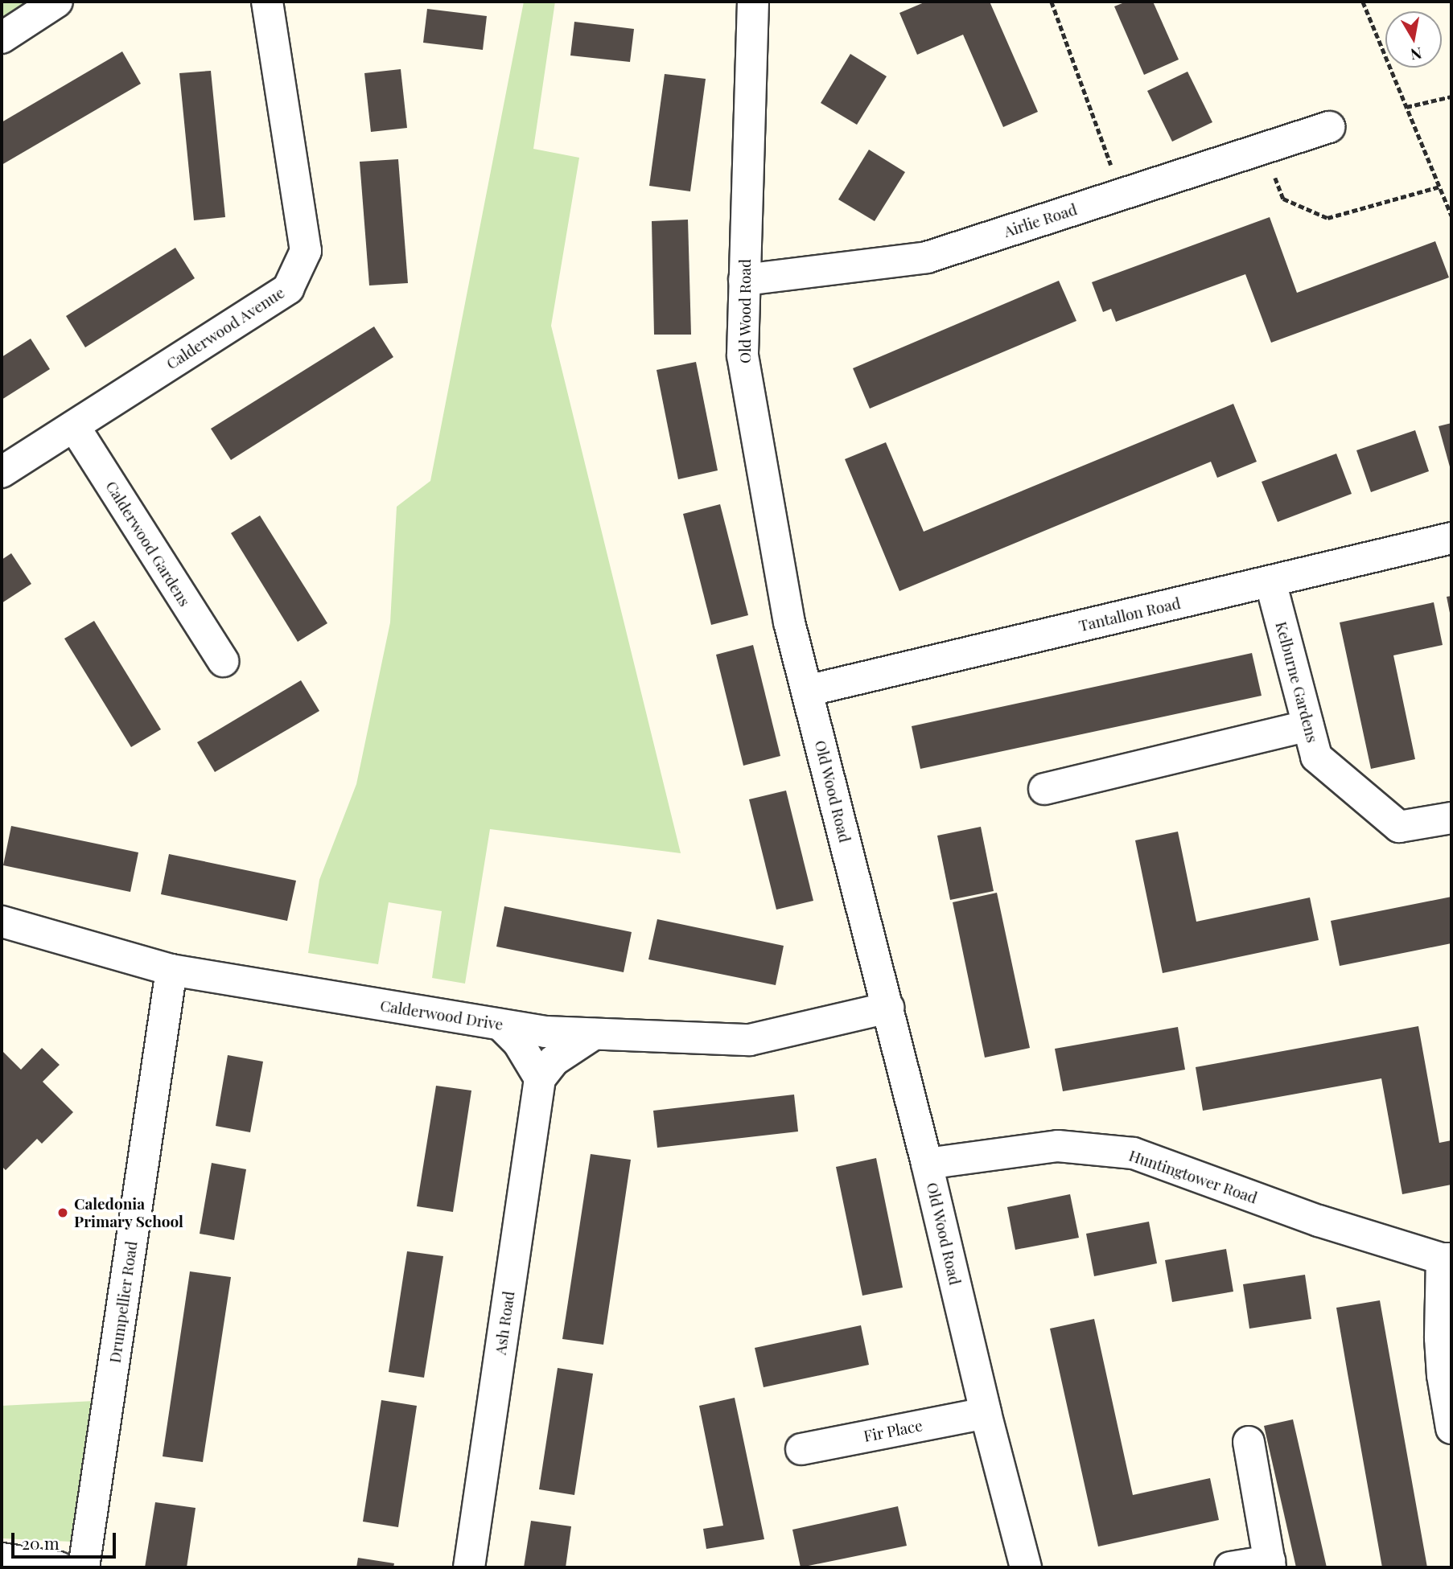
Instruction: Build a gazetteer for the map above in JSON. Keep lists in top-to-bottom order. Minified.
{"streets":{"street":["Airlie Road","Old Wood Road","Calderwood Avenue","Calderwood Gardens","Tantallon Road","Kelburne Gardens","Calderwood Drive","Huntingtower Road","Drumpellier Road","Ash Road","Fir Place"]},"crossings":[["Airlie Road","Old Wood Road"],["Old Wood Road","Tantallon Road"],["Old Wood Road","Calderwood Drive"],["Old Wood Road","Huntingtower Road"],["Old Wood Road","Fir Place"],["Calderwood Avenue","Calderwood Gardens"],["Tantallon Road","Kelburne Gardens"],["Calderwood Drive","Drumpellier Road"]],"places":["Caledonia Primary School"],"scale_bar":"20 m","north":"bottom"}
